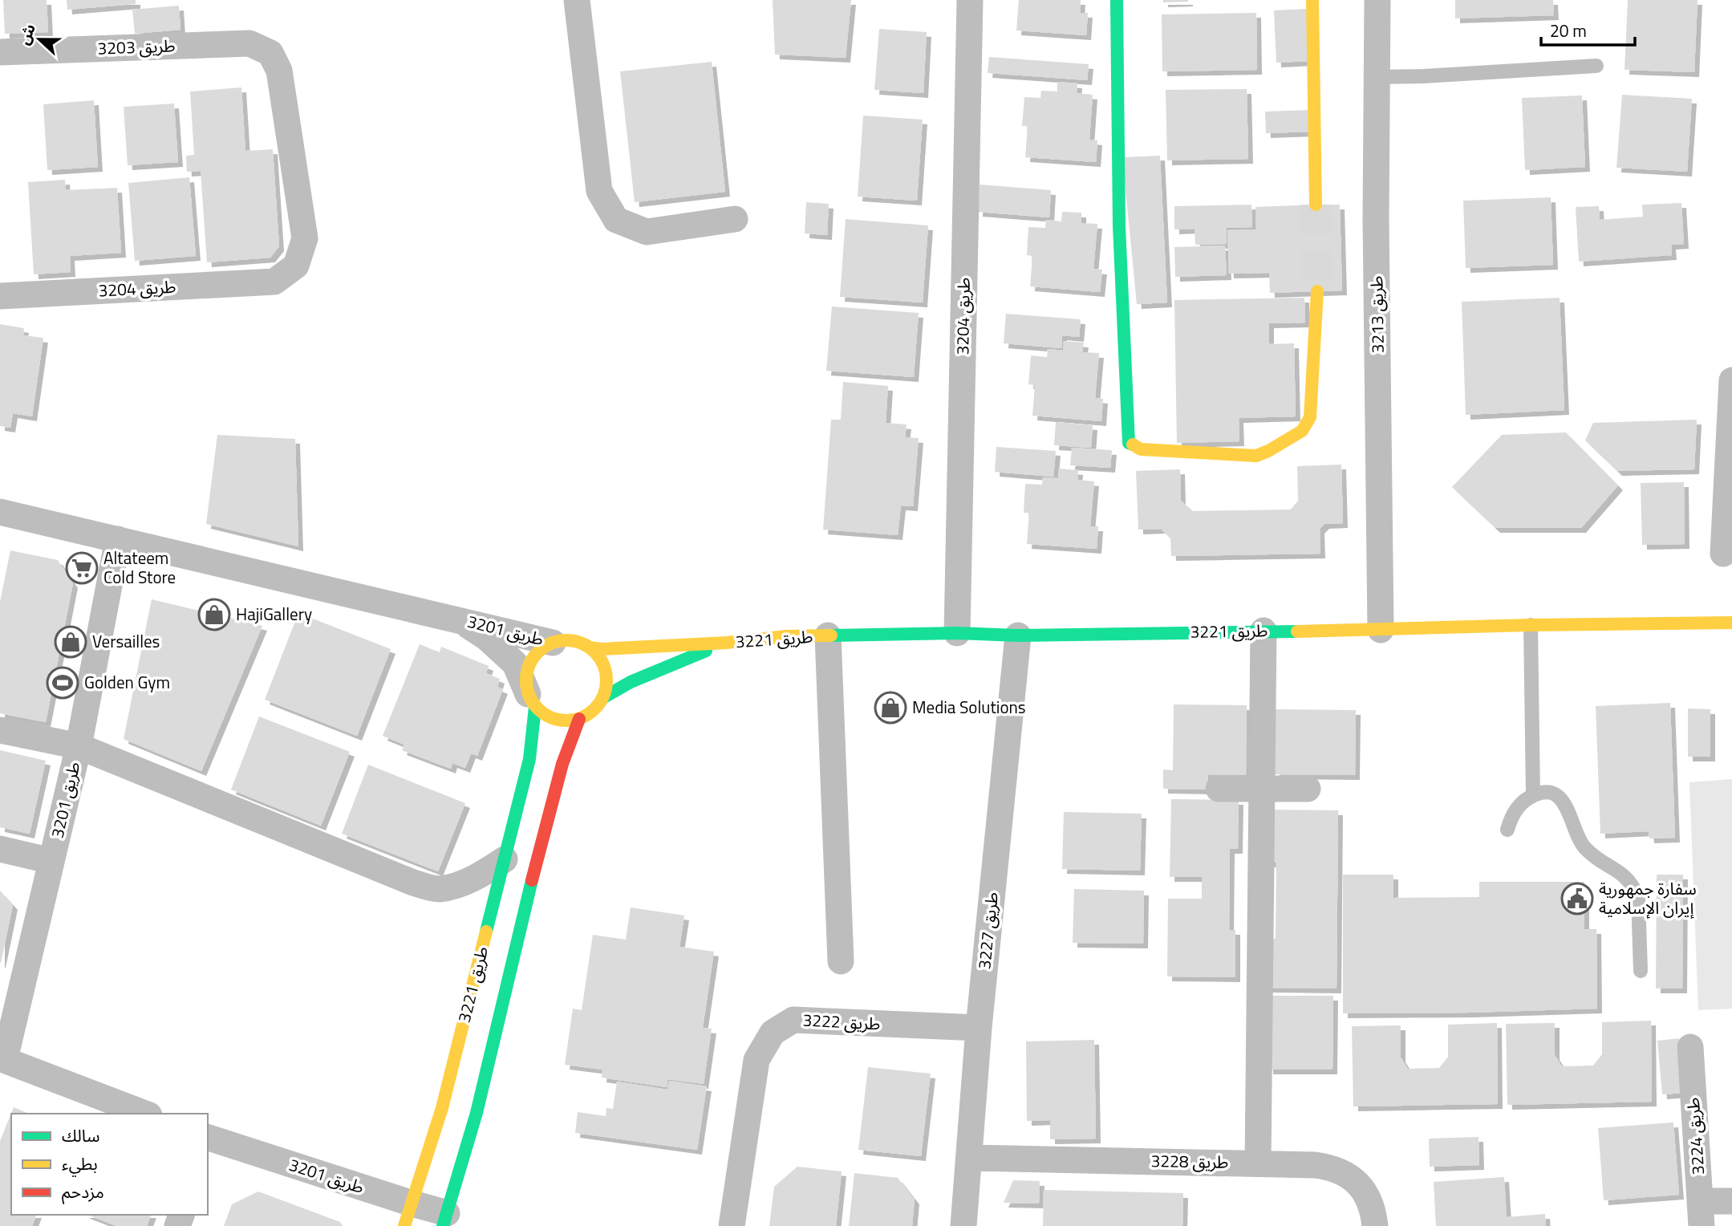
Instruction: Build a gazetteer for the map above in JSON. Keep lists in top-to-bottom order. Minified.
{"streets":{"street":["طريق 3203","طريق 3204","طريق 3213","طريق 3201","طريق 3221","طريق 3227","طريق 3222","طريق 3224","طريق 3228"]},"crossings":[["طريق 3203","طريق 3204"],["طريق 3204","طريق 3221"],["طريق 3213","طريق 3221"],["طريق 3201","طريق 3221"],["طريق 3221","طريق 3227"],["طريق 3227","طريق 3222"],["طريق 3227","طريق 3228"]],"places":{"supermarket":["Altateem Cold Store"],"shop":["HajiGallery","Versailles","Media Solutions"],"sports":["Golden Gym"],"public building":["سفارة جمهورية إيران الإسلامية"]},"legend":["سالك","بطيء","مزدحم"],"scale_bar":"20 m","north":"left"}
